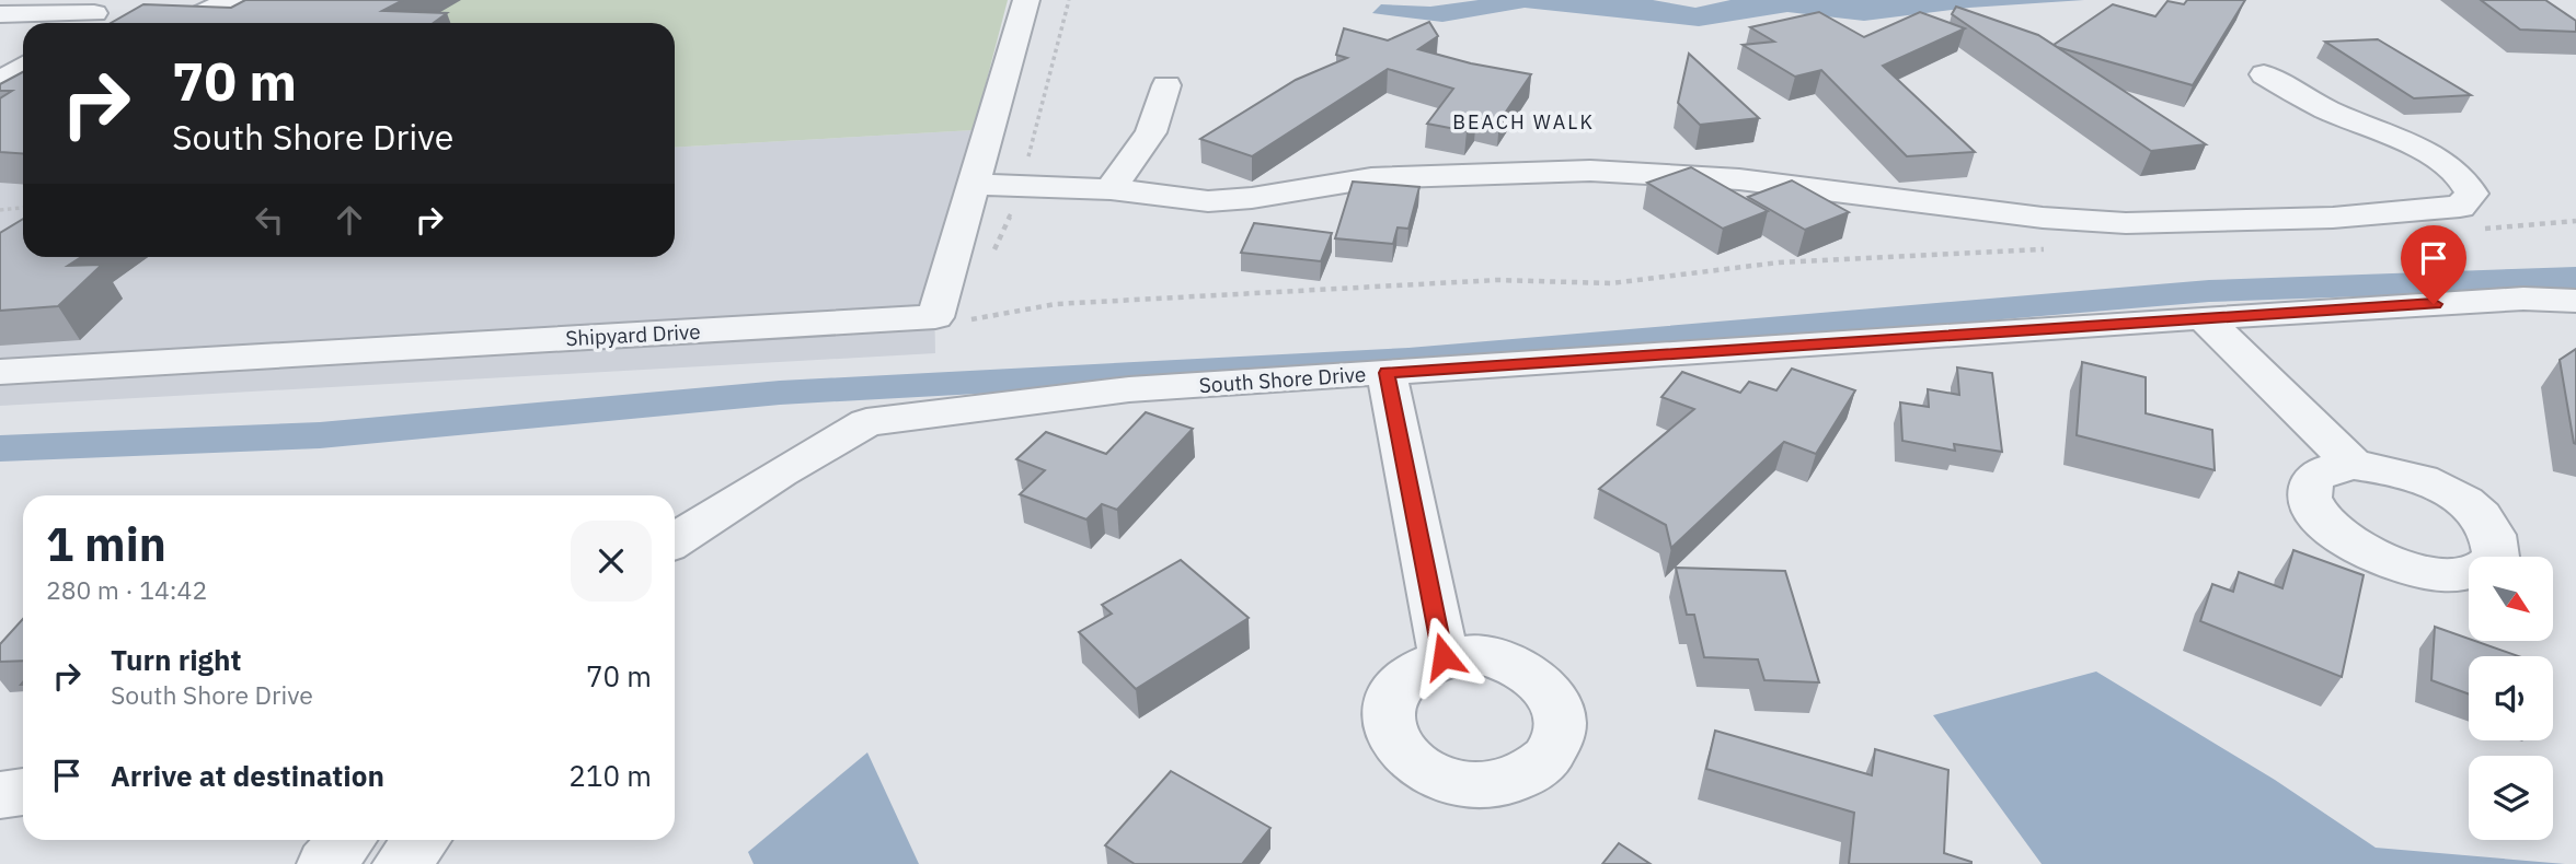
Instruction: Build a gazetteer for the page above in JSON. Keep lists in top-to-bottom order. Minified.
{"streets":{"street":["Shipyard Drive","South Shore Drive"]},"districts":["BEACH WALK"],"north":"bottom right","page":{"turn":["70 m","South Shore Drive"],"heading":["1 min","280 m · 14:42"],"list":[{"name":"Turn right","note":"South Shore Drive","value":"70 m"},{"name":"Arrive at destination","value":"210 m"}]}}
